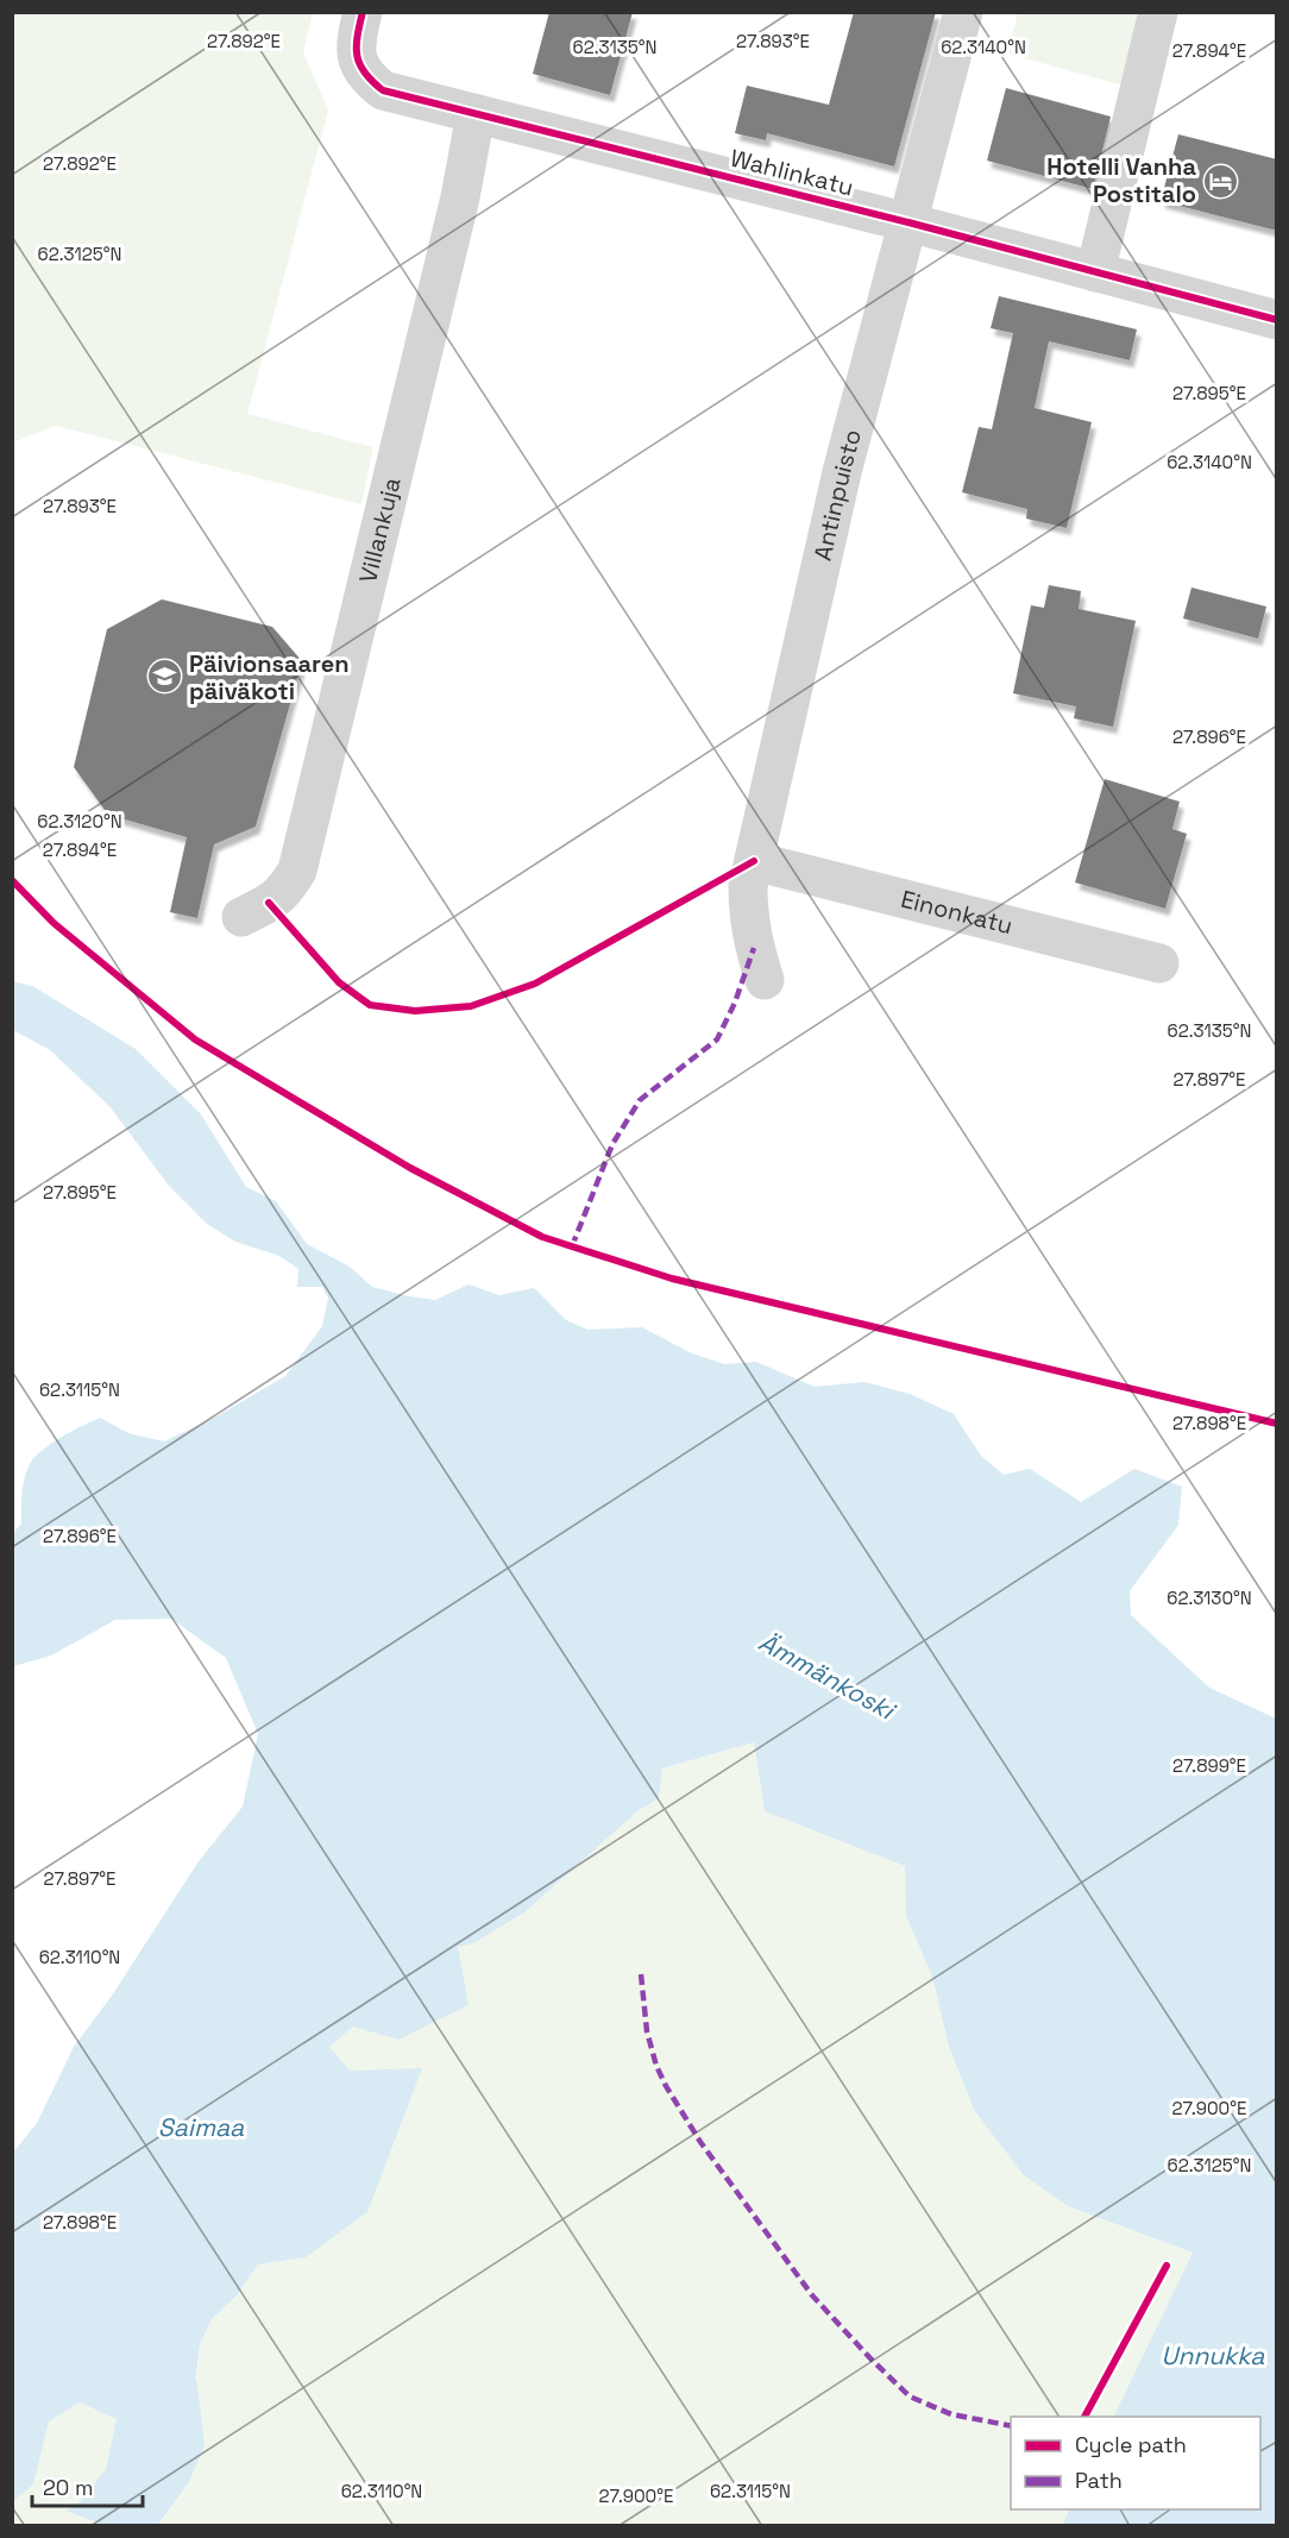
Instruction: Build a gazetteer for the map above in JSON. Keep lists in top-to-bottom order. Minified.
{"streets":{"street":["Wahlinkatu","Antinpuisto","Villankuja","Einonkatu"]},"crossings":[["Wahlinkatu","Antinpuisto"],["Wahlinkatu","Villankuja"],["Antinpuisto","Einonkatu"]],"water":["Ämmänkoski","Saimaa","Unnukka"],"places":{"hotel":["Hotelli Vanha Postitalo"],"school or university":["Päivionsaaren päiväkoti"]},"legend":["Cycle path","Path"],"scale_bar":"20 m","coordinates":["27.893°E","27.892°E","62.3140°N","62.3135°N","27.894°E","62.3125°N","27.895°E","27.896°E","62.3120°N","27.897°E","62.3115°N","27.898°E","62.3130°N","27.899°E","62.3110°N","27.900°E"]}
